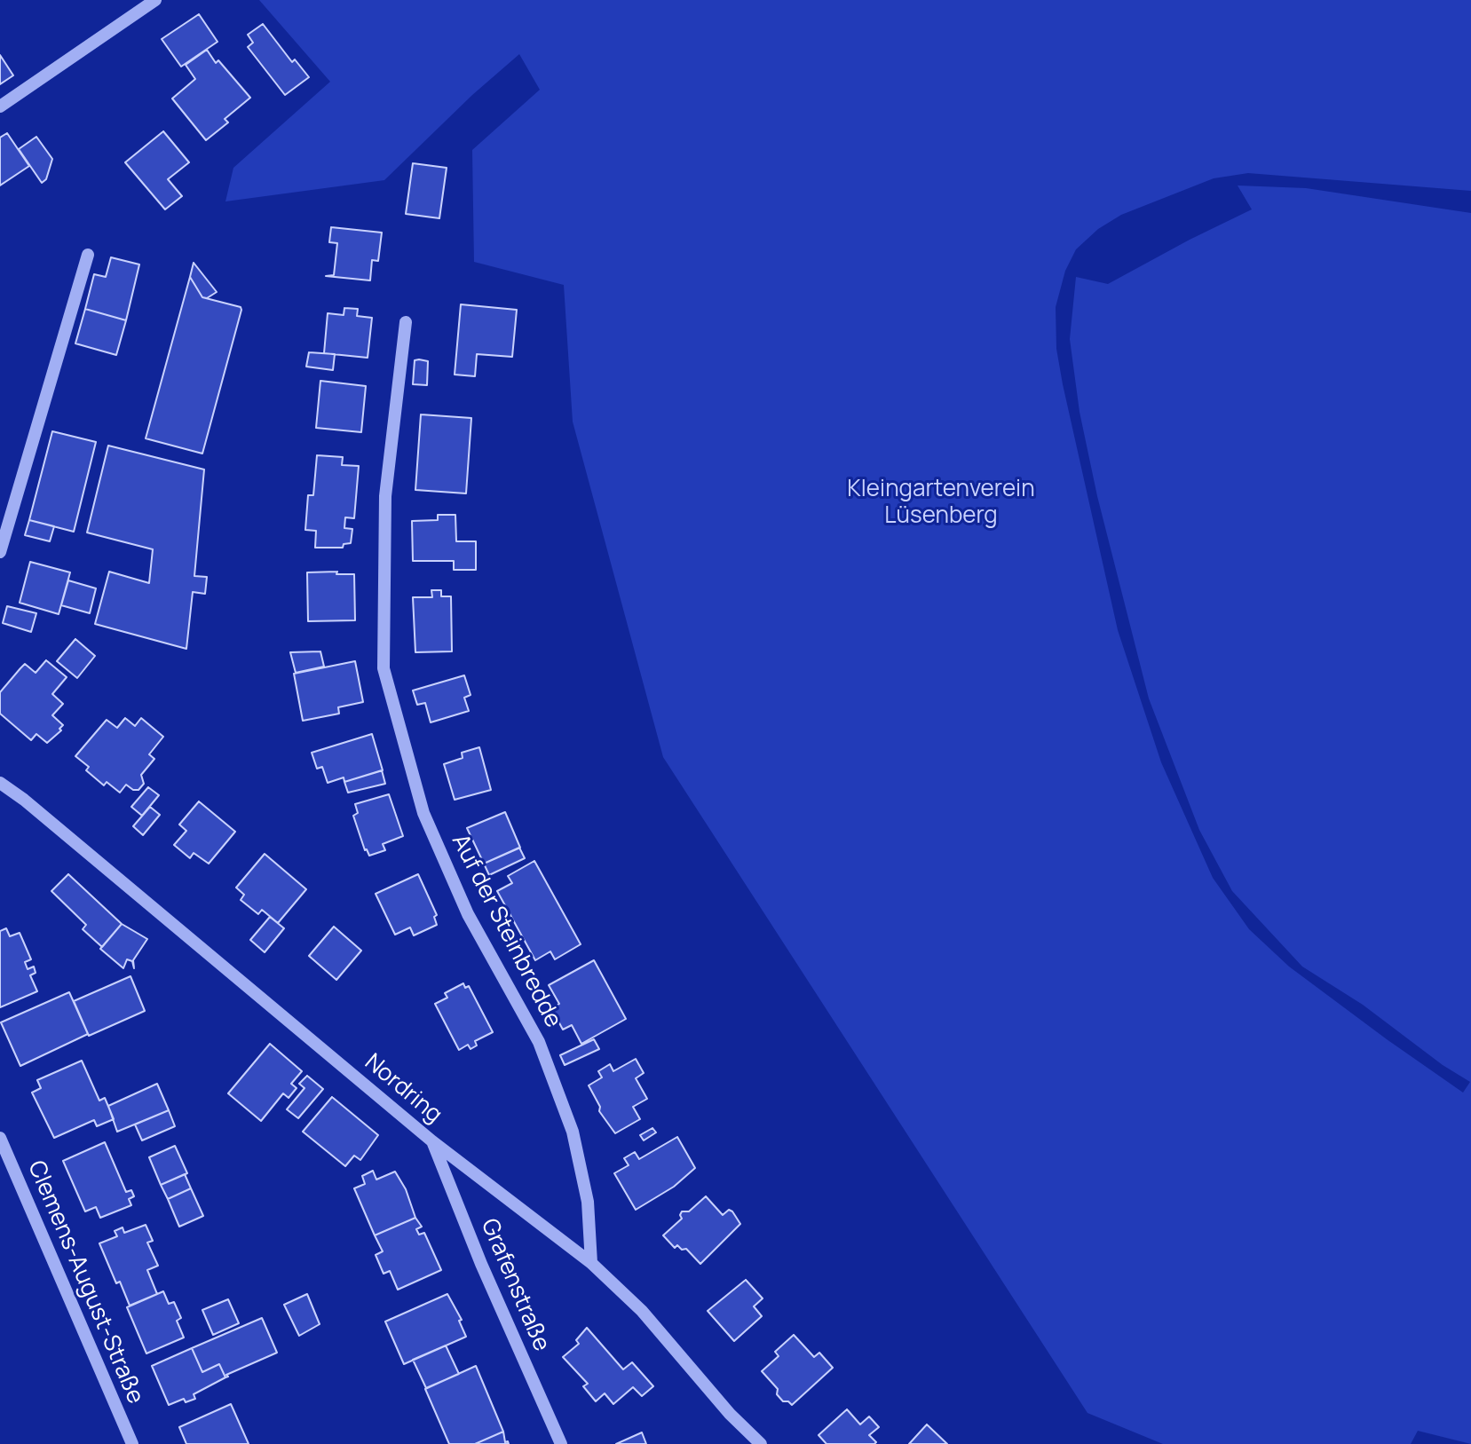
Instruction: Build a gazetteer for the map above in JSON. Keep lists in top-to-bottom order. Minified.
{"streets":{"street":["Auf der Steinbredde","Nordring","Clemens-August-Straße","Grafenstraße"]},"crossings":[["Auf der Steinbredde","Nordring"],["Nordring","Grafenstraße"]],"parks":["Kleingartenverein Lüsenberg"]}
